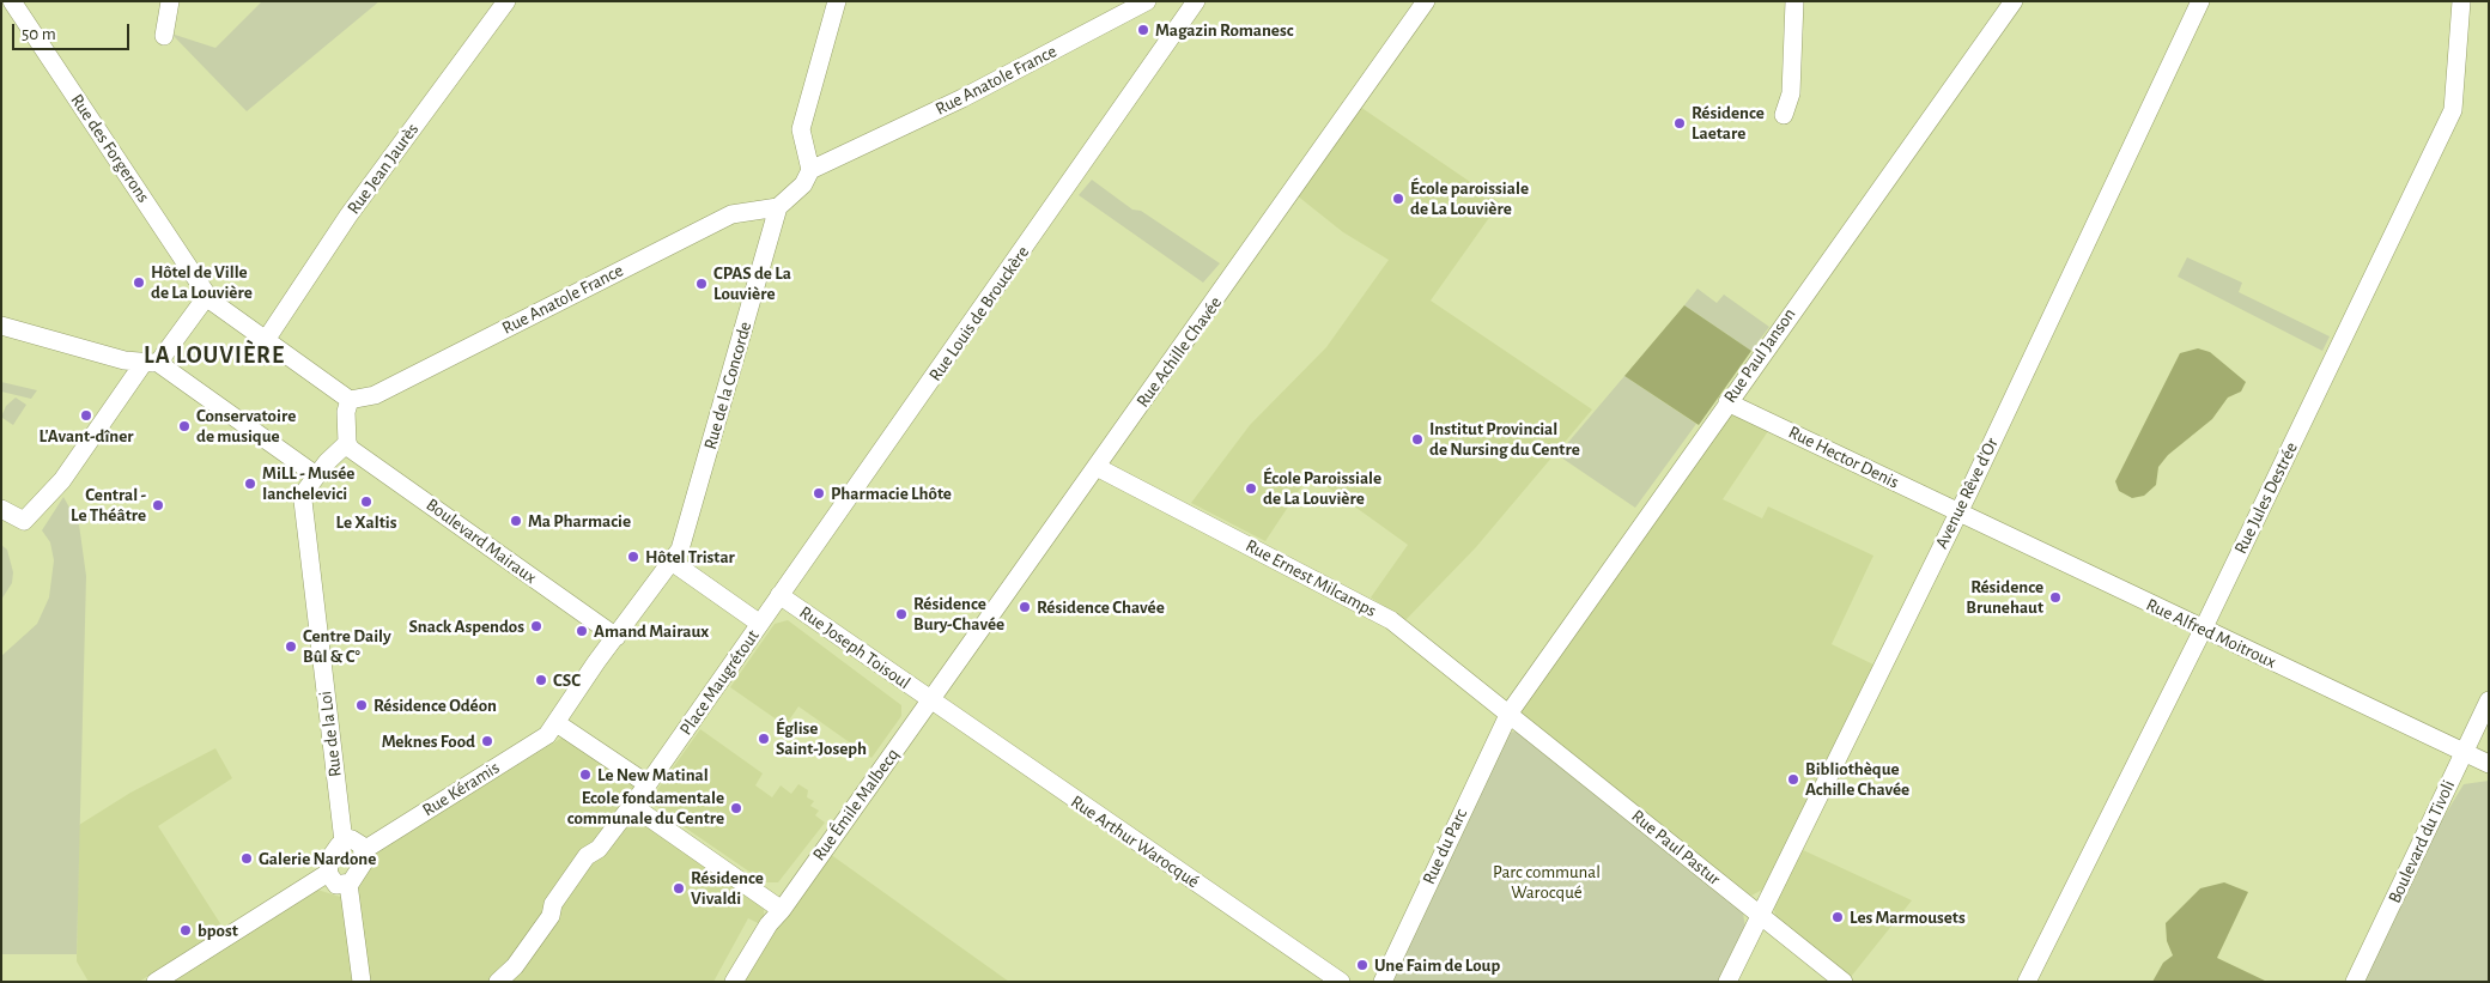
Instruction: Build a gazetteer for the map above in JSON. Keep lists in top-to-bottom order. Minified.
{"streets":{"street":["Rue Anatole France","Rue des Forgerons","Rue Jean Jaurès","Rue Louis de Brouckère","Rue Achille Chavée","Rue Paul Janson","Rue de la Concorde","Rue Hector Denis","Avenue Rêve d'Or","Rue Jules Destrée","Boulevard Mairaux","Rue Ernest Milcamps","Rue Alfred Moitroux","Rue Joseph Toisoul","Place Maugrétout","Rue de la Loi","Rue Kéramis","Rue Émile Malbecq","Rue Arthur Warocqué","Boulevard du Tivoli","Rue du Parc","Rue Paul Pastur"]},"crossings":[["Rue Anatole France","Rue des Forgerons"],["Rue Anatole France","Rue de la Concorde"],["Rue des Forgerons","Rue Jean Jaurès"],["Rue Louis de Brouckère","Rue Joseph Toisoul"],["Rue Louis de Brouckère","Place Maugrétout"],["Rue Achille Chavée","Rue Ernest Milcamps"],["Rue Achille Chavée","Rue Joseph Toisoul"],["Rue Achille Chavée","Rue Émile Malbecq"],["Rue Achille Chavée","Rue Arthur Warocqué"],["Rue Paul Janson","Rue Hector Denis"],["Rue Paul Janson","Rue Ernest Milcamps"],["Rue Paul Janson","Rue du Parc"],["Rue Paul Janson","Rue Paul Pastur"],["Rue de la Concorde","Place Maugrétout"],["Rue Hector Denis","Avenue Rêve d'Or"],["Rue Hector Denis","Rue Alfred Moitroux"],["Avenue Rêve d'Or","Rue Alfred Moitroux"],["Avenue Rêve d'Or","Rue Paul Pastur"],["Rue Jules Destrée","Rue Alfred Moitroux"],["Rue Ernest Milcamps","Rue du Parc"],["Rue Ernest Milcamps","Rue Paul Pastur"],["Rue Alfred Moitroux","Boulevard du Tivoli"],["Rue Joseph Toisoul","Rue Émile Malbecq"],["Rue Joseph Toisoul","Rue Arthur Warocqué"],["Rue de la Loi","Rue Kéramis"],["Rue Émile Malbecq","Rue Arthur Warocqué"],["Rue du Parc","Rue Paul Pastur"]],"districts":["LA LOUVIÈRE"],"parks":["Parc communal Warocqué"],"places":["Magazin Romanesc","Résidence Laetare","École paroissiale de La Louvière","Hôtel de Ville de La Louvière","CPAS de La Louvière","L'Avant-dîner","Conservatoire de musique","Institut Provincial de Nursing du Centre","MiLL - Musée Ianchelevici","École Paroissiale de La Louvière","Pharmacie Lhôte","Le Xaltis","Central - Le Théâtre","Ma Pharmacie","Hôtel Tristar","Résidence Brunehaut","Résidence Chavée","Résidence Bury-Chavée","Snack Aspendos","Amand Mairaux","Centre Daily Bûl & C°","CSC","Résidence Odéon","Église Saint-Joseph","Meknes Food","Le New Matinal","Bibliothèque Achille Chavée","Ecole fondamentale communale du Centre","Galerie Nardone","Résidence Vivaldi","Les Marmousets","bpost","Une Faim de Loup"],"scale_bar":"50 m"}
